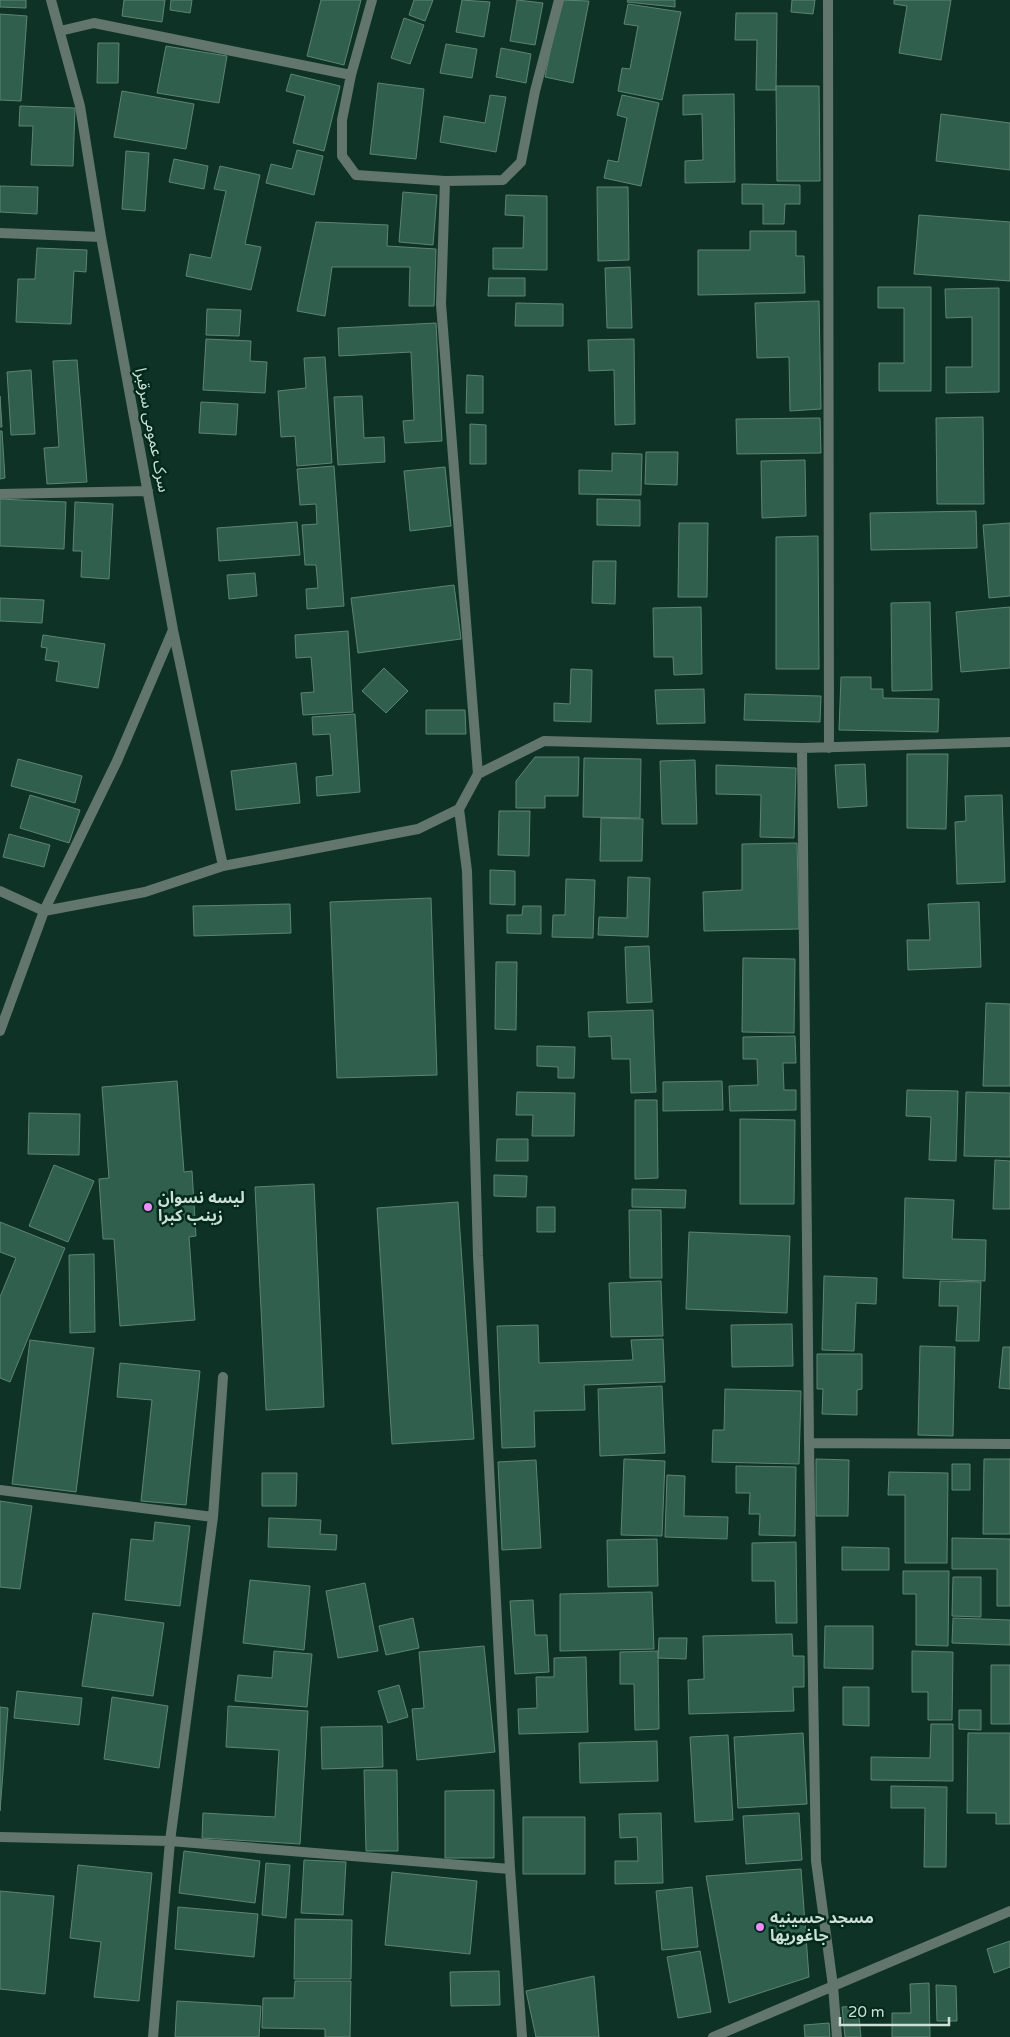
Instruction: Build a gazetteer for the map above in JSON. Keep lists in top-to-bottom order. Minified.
{"streets":{"street":["سرک عمومی سرقبرا"]},"places":["لیسه نسوان زینب کبرا","مسجد حسینیه جاغوریها"],"scale_bar":"20 m"}
